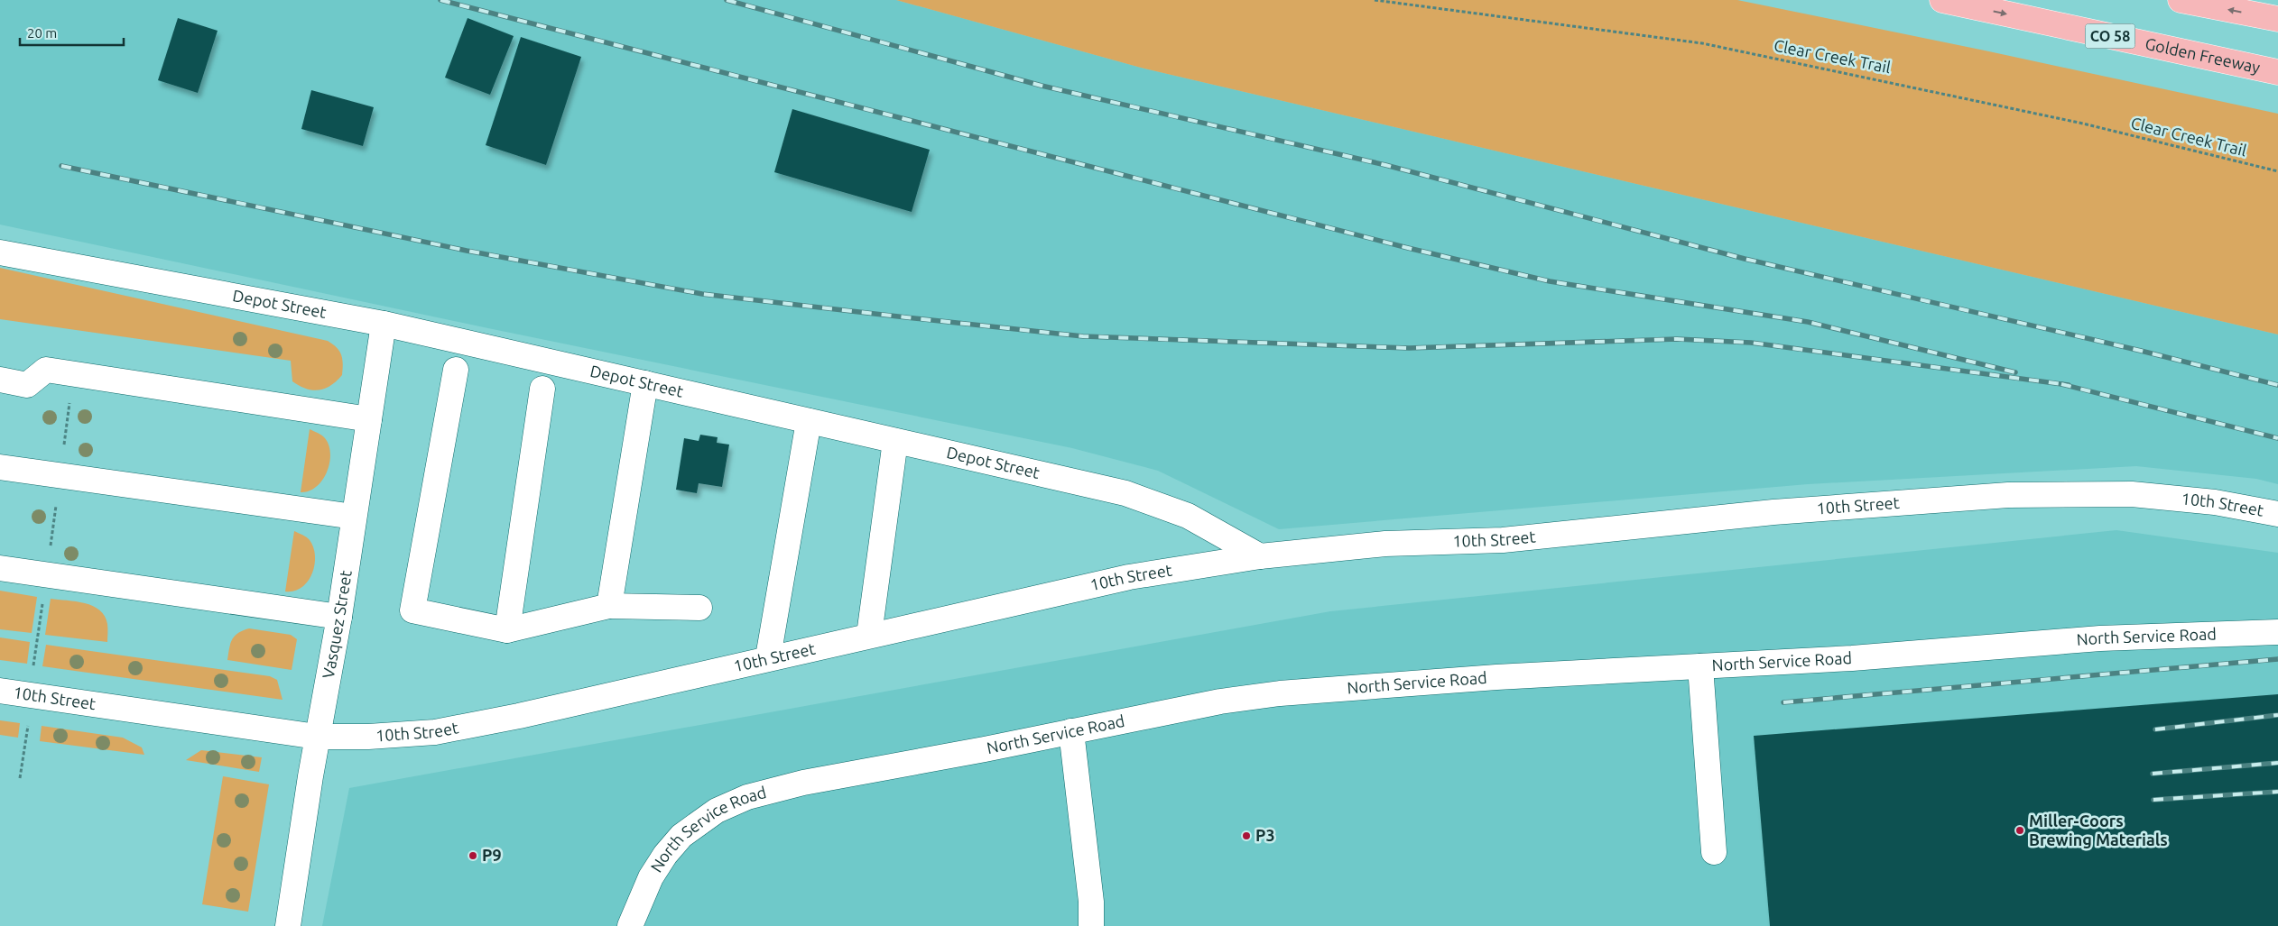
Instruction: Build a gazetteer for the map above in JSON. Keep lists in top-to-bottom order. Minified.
{"streets":{"highway":["CO 58","Golden Freeway"],"street":["Depot Street","10th Street","Vasquez Street","North Service Road"],"path":["Clear Creek Trail"]},"crossings":[["Depot Street","10th Street"],["Depot Street","Vasquez Street"],["10th Street","Vasquez Street"]],"one_way":["Golden Freeway"],"places":["Miller-Coors Brewing Materials","P3","P9"],"scale_bar":"20 m"}
